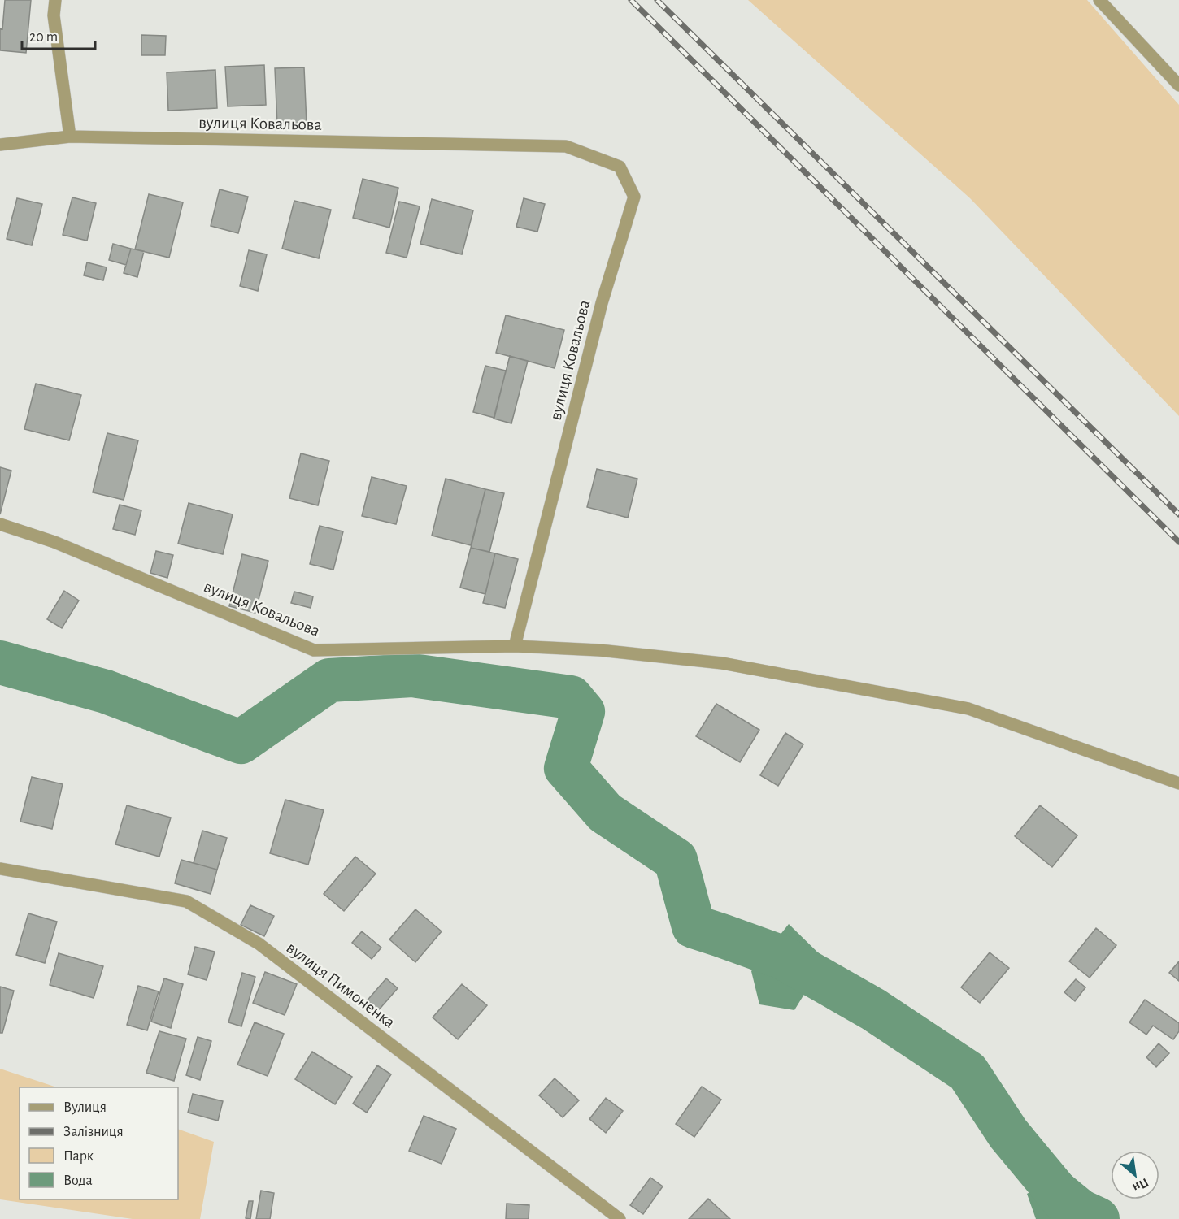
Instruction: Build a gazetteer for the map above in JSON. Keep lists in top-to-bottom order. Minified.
{"streets":{"street":["вулиця Ковальова","вулиця Пимоненка"]},"legend":["Вулиця","Залізниця","Парк","Вода"],"scale_bar":"20 m","north":"bottom right"}
